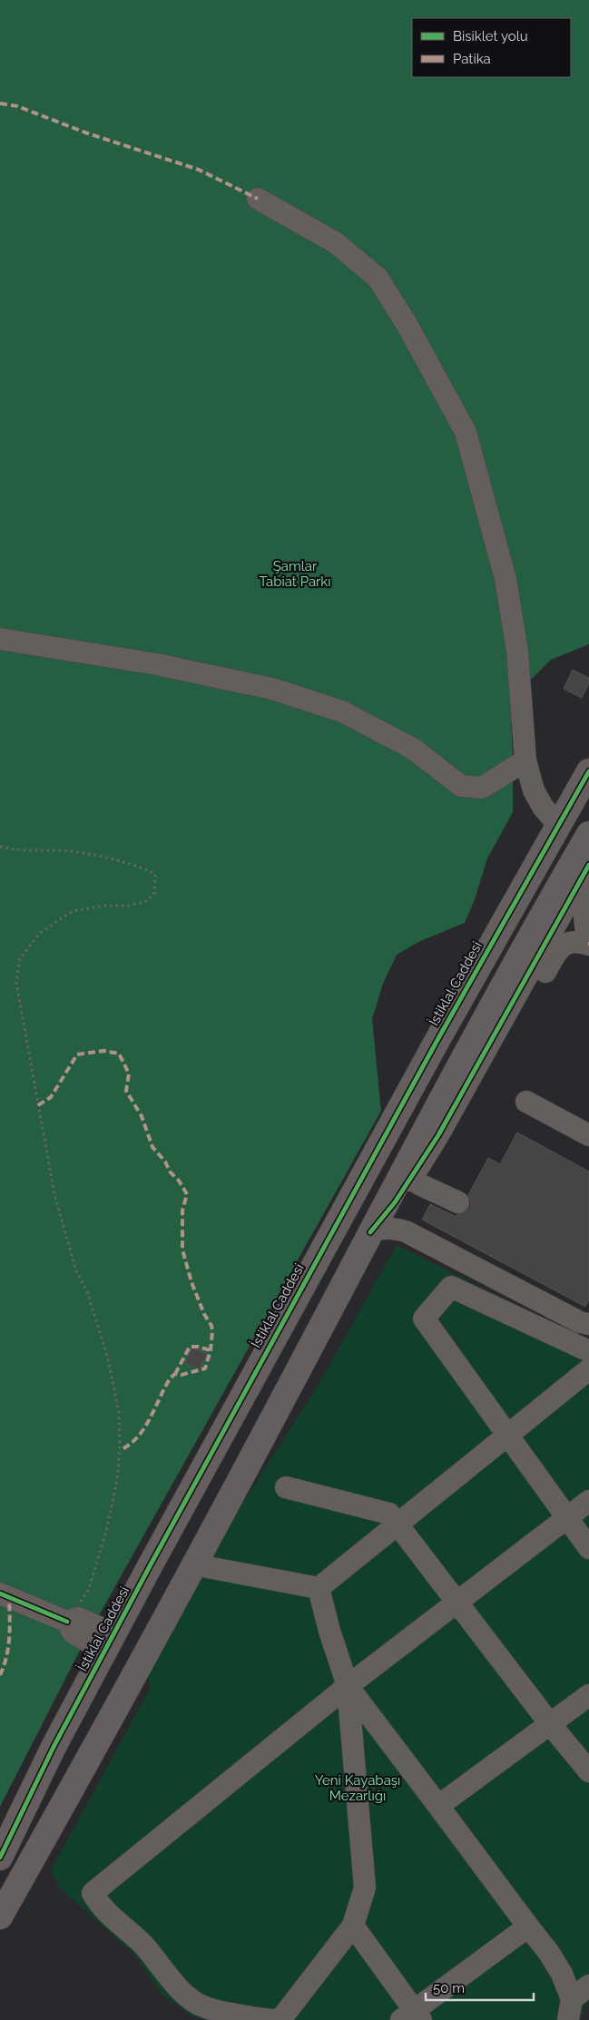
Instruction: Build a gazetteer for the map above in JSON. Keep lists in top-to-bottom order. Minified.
{"streets":{"main road":["İstiklal Caddesi"]},"parks":["Şamlar Tabiat Parkı","Yeni Kayabaşı Mezarlığı"],"legend":["Bisiklet yolu","Patika"],"scale_bar":"50 m"}
